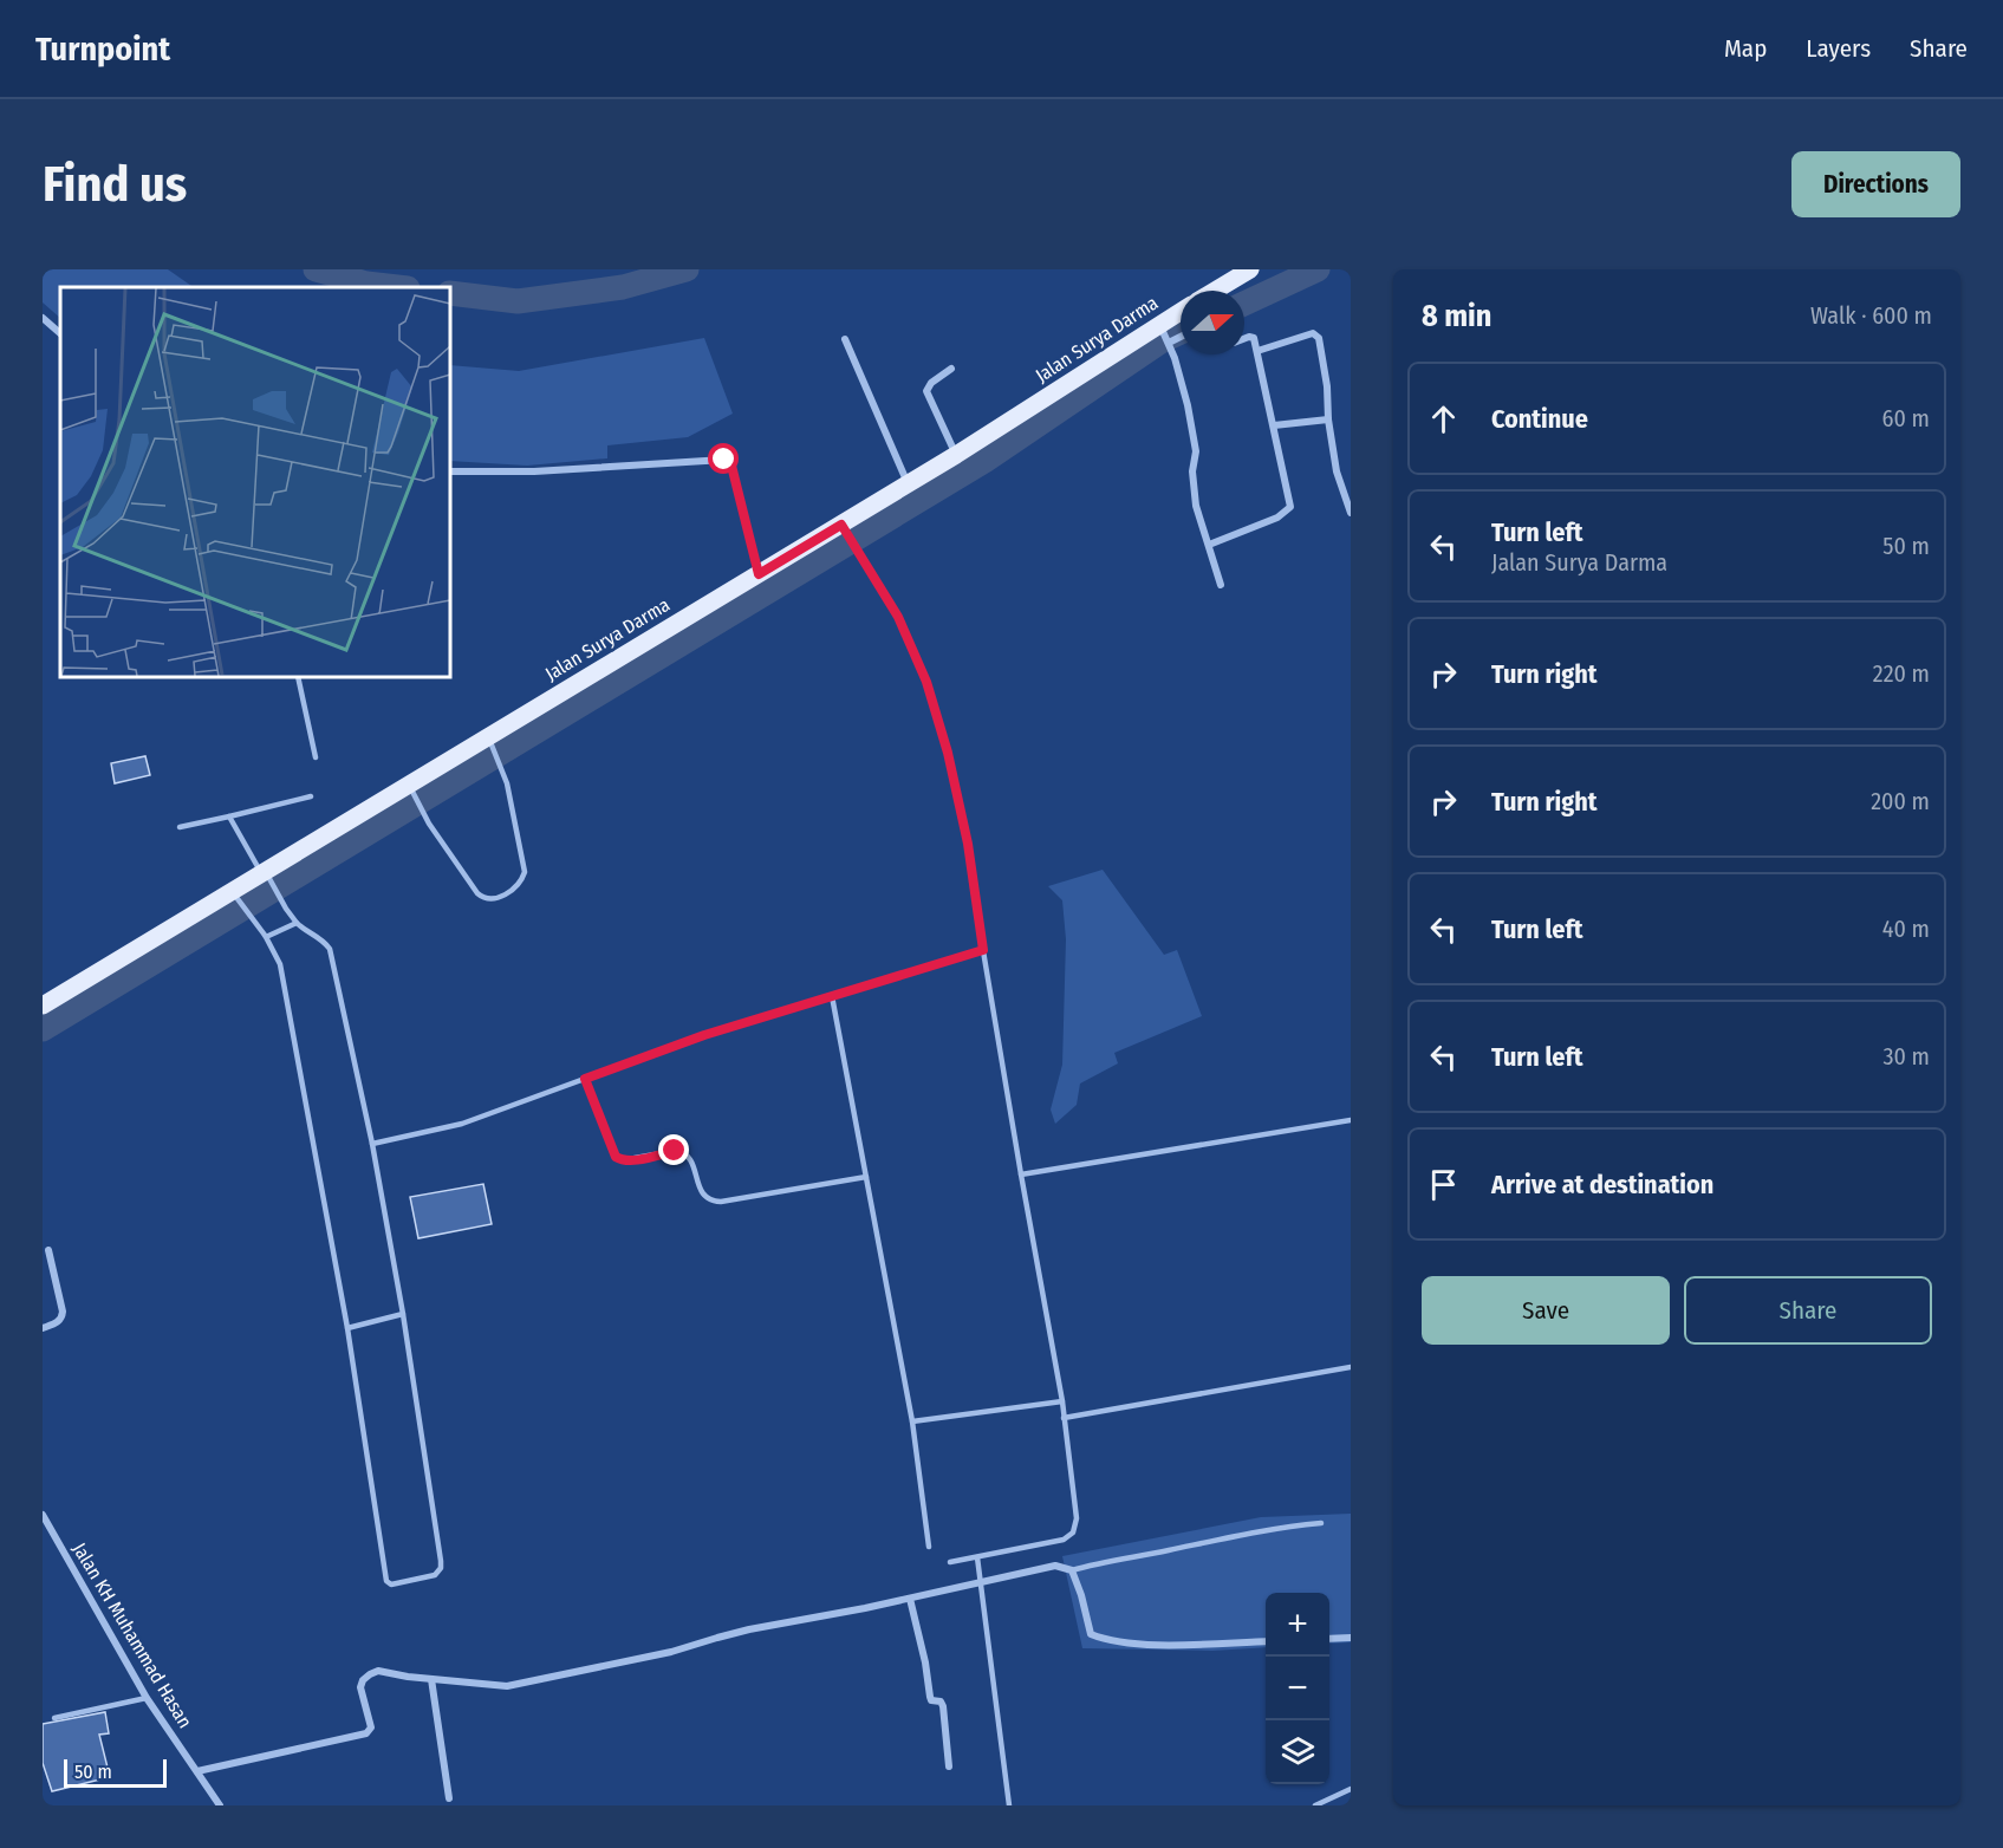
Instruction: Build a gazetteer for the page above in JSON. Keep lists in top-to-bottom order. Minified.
{"streets":{"main road":["Jalan Surya Darma"],"street":["Jalan KH Muhammad Hasan"]},"scale_bar":"50 m","north":"right","page":{"header":"Turnpoint","nav":["Map","Layers","Share"],"buttons":["Directions",["Save","Share"]],"title":"Find us","heading":["8 min","Walk · 600 m"],"list":[["Continue","60 m"],["Turn left","Jalan Surya Darma","50 m"],["Turn right","220 m"],["Turn right","200 m"],["Turn left","40 m"],["Turn left","30 m"],"Arrive at destination"],"map_buttons":["+","−"],"scale":"50 m"}}
